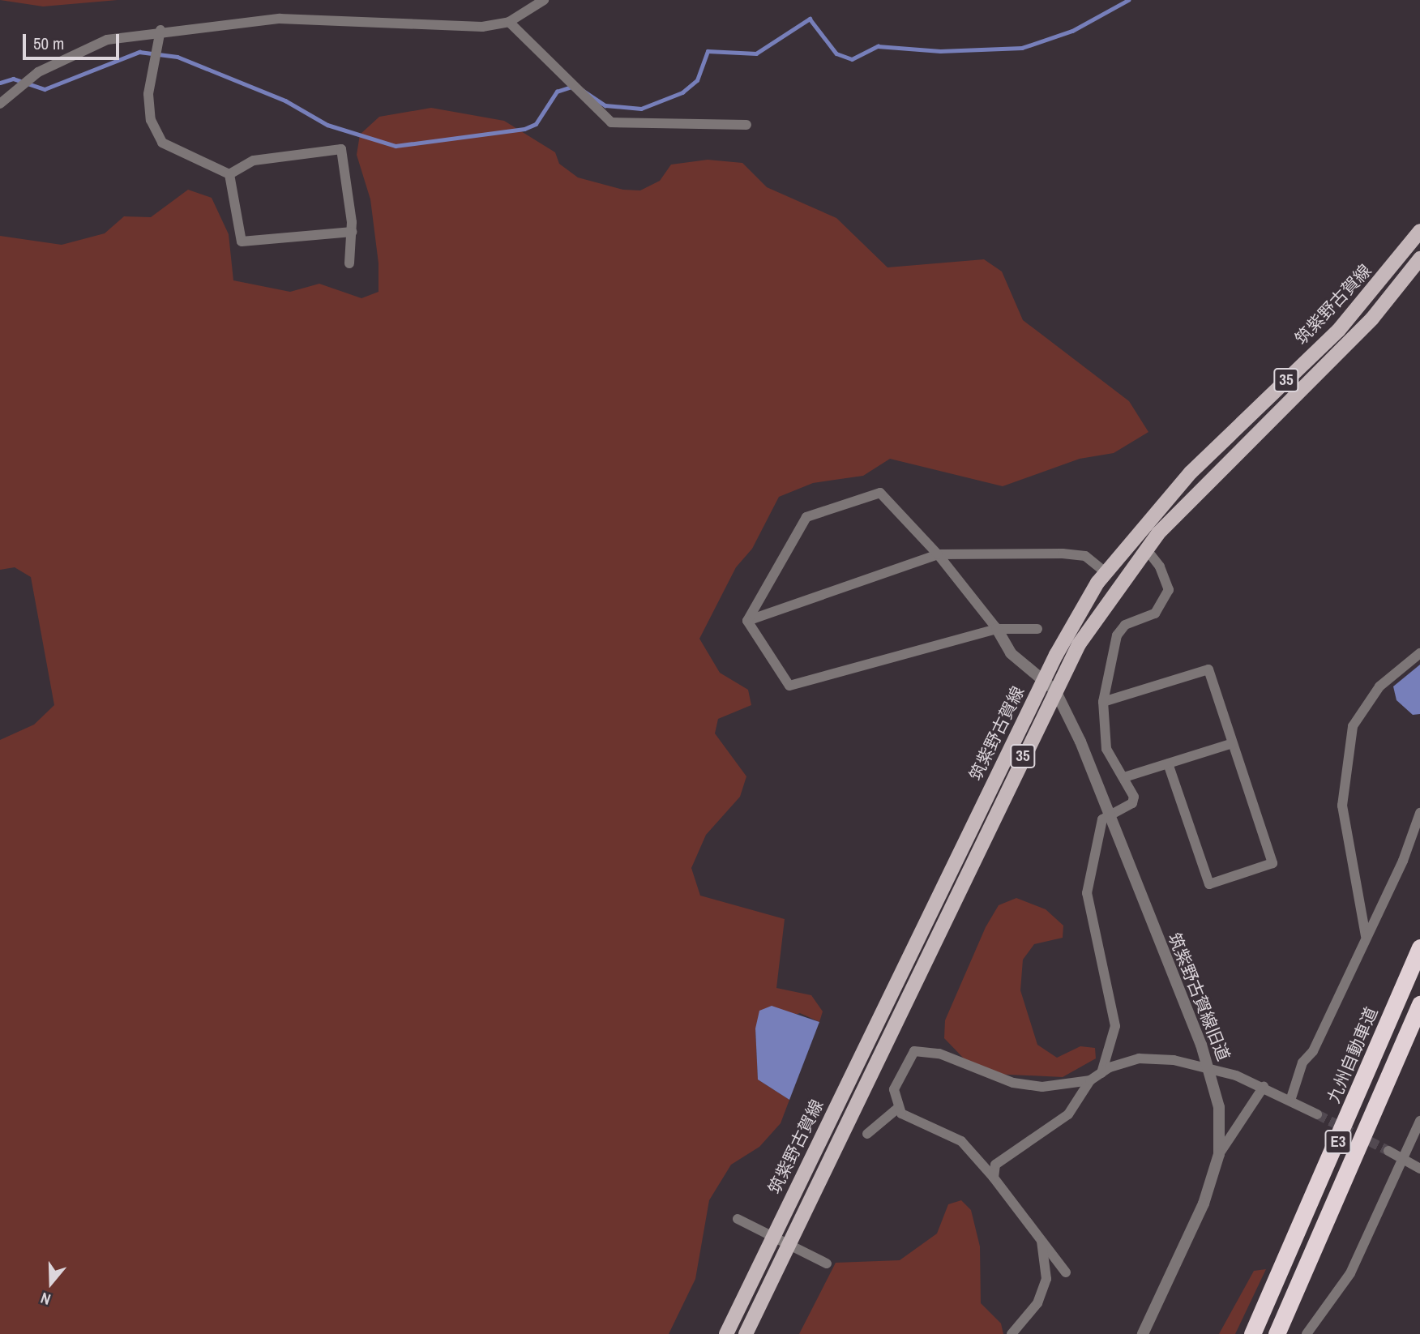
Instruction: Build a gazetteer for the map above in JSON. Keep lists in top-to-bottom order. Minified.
{"streets":{"highway":["九州自動車道","E3"],"main road":["筑紫野古賀線","35"],"street":["筑紫野古賀線旧道"]},"crossings":[["筑紫野古賀線","筑紫野古賀線旧道"]],"scale_bar":"50 m","north":"bottom"}
